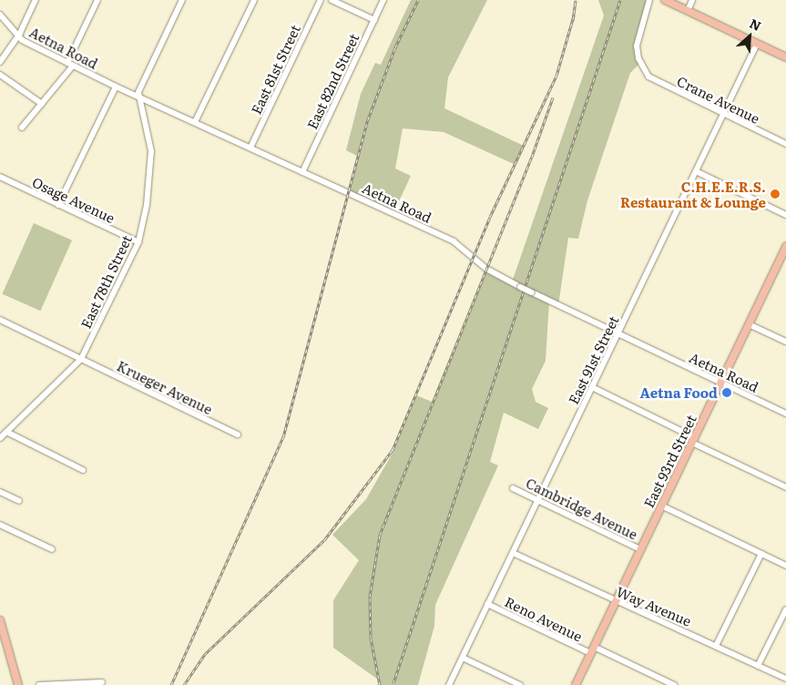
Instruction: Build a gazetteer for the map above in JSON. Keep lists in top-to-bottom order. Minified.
{"streets":{"main road":["East 93rd Street"],"street":["Aetna Road","East 81st Street","East 82nd Street","Crane Avenue","Osage Avenue","East 78th Street","East 91st Street","Krueger Avenue","Cambridge Avenue","Way Avenue","Reno Avenue"]},"crossings":[["Aetna Road","East 81st Street"],["Aetna Road","East 82nd Street"],["Aetna Road","East 78th Street"],["Aetna Road","East 91st Street"],["Aetna Road","East 93rd Street"],["Crane Avenue","East 91st Street"],["Osage Avenue","East 78th Street"],["East 78th Street","Krueger Avenue"],["East 91st Street","Cambridge Avenue"],["East 91st Street","Way Avenue"],["East 91st Street","Reno Avenue"],["East 93rd Street","Cambridge Avenue"],["East 93rd Street","Way Avenue"],["East 93rd Street","Reno Avenue"]],"places":["C.H.E.E.R.S. Restaurant & Lounge","Aetna Food"],"north":"top right"}
